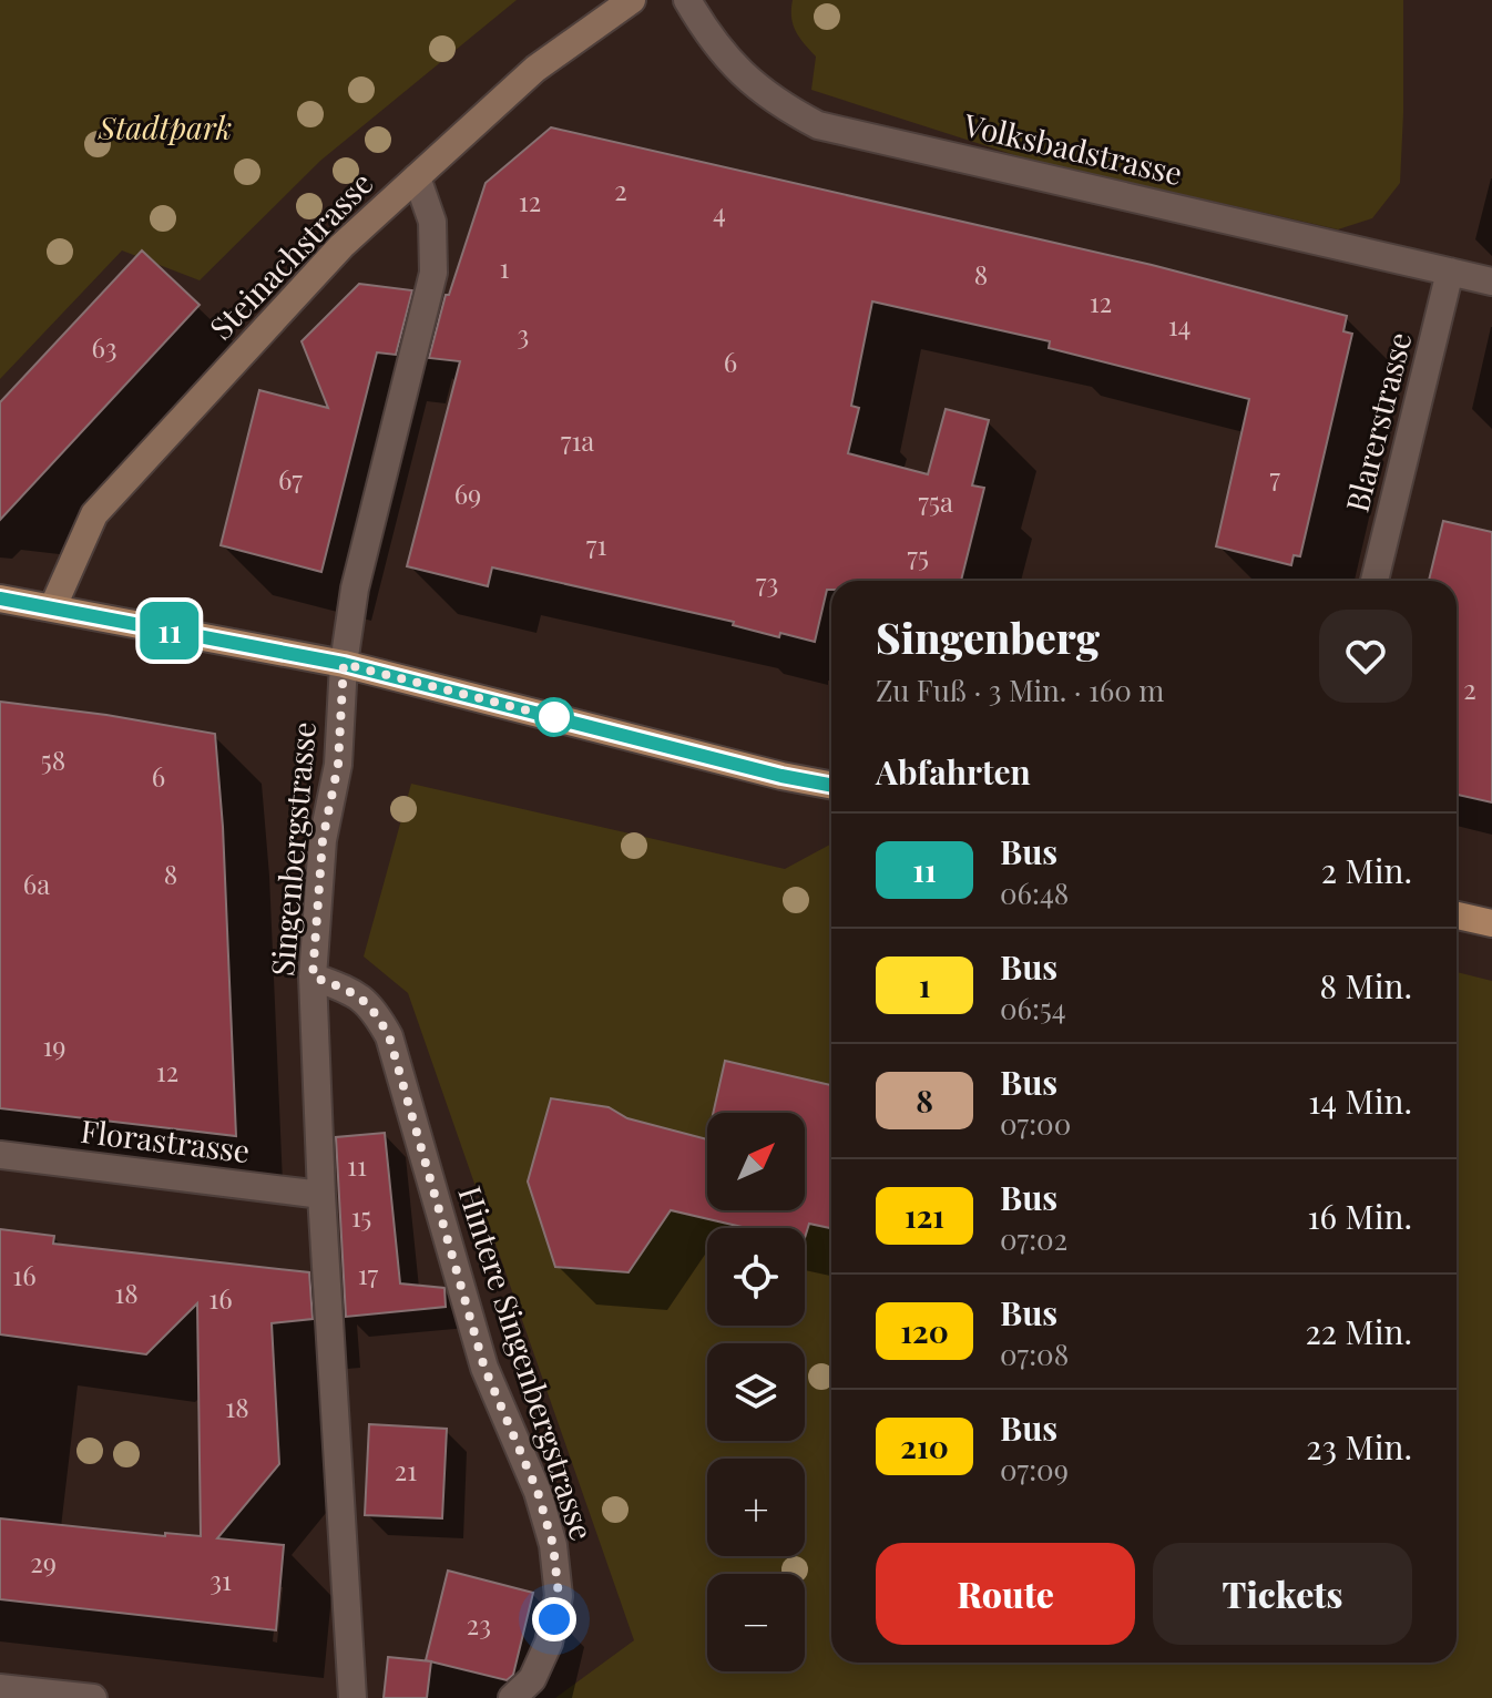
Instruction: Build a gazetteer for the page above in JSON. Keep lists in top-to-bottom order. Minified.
{"streets":{"main road":["Steinachstrasse"],"street":["Volksbadstrasse","Blarerstrasse","Singenbergstrasse","Florastrasse","Hintere Singenbergstrasse"]},"crossings":[["Volksbadstrasse","Blarerstrasse"],["Steinachstrasse","Singenbergstrasse"],["Singenbergstrasse","Florastrasse"],["Singenbergstrasse","Hintere Singenbergstrasse"]],"parks":["Stadtpark"],"lines":["bus line 11"],"house_numbers":["2","12","4","1","8","12","14","3","63","6","71a","7","67","69","75a","71","75","73","2","58","6","8","6a","19","12","11","15","17","16","18","16","18","21","29","31","23"],"north":"top right","page":{"on_map":"11","heading":[["Singenberg","Zu Fuß · 3 Min. · 160 m"],"Abfahrten"],"list":[{"mark":"11","name":"Bus","note":"06:48","value":"2 Min."},{"mark":"1","name":"Bus","note":"06:54","value":"8 Min."},{"mark":"8","name":"Bus","note":"07:00","value":"14 Min."},{"mark":"121","name":"Bus","note":"07:02","value":"16 Min."},{"mark":"120","name":"Bus","note":"07:08","value":"22 Min."},{"mark":"210","name":"Bus","note":"07:09","value":"23 Min."}],"map_buttons":["+","−"],"buttons":["Route","Tickets"]}}
